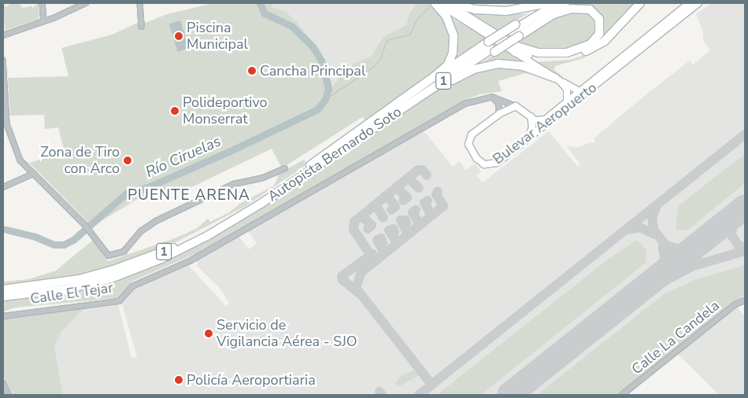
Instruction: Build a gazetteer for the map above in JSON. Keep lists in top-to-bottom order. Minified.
{"streets":{"highway":["1","Autopista Bernardo Soto"],"street":["Bulevar Aeropuerto","Calle El Tejar","Calle La Candela"]},"crossings":[["1","Autopista Bernardo Soto"]],"districts":["PUENTE ARENA"],"water":["Río Ciruelas"],"places":["Piscina Municipal","Cancha Principal","Polideportivo Monserrat","Zona de Tiro con Arco","Servicio de Vigilancia Aérea - SJO","Policía Aeroportiaria"]}
